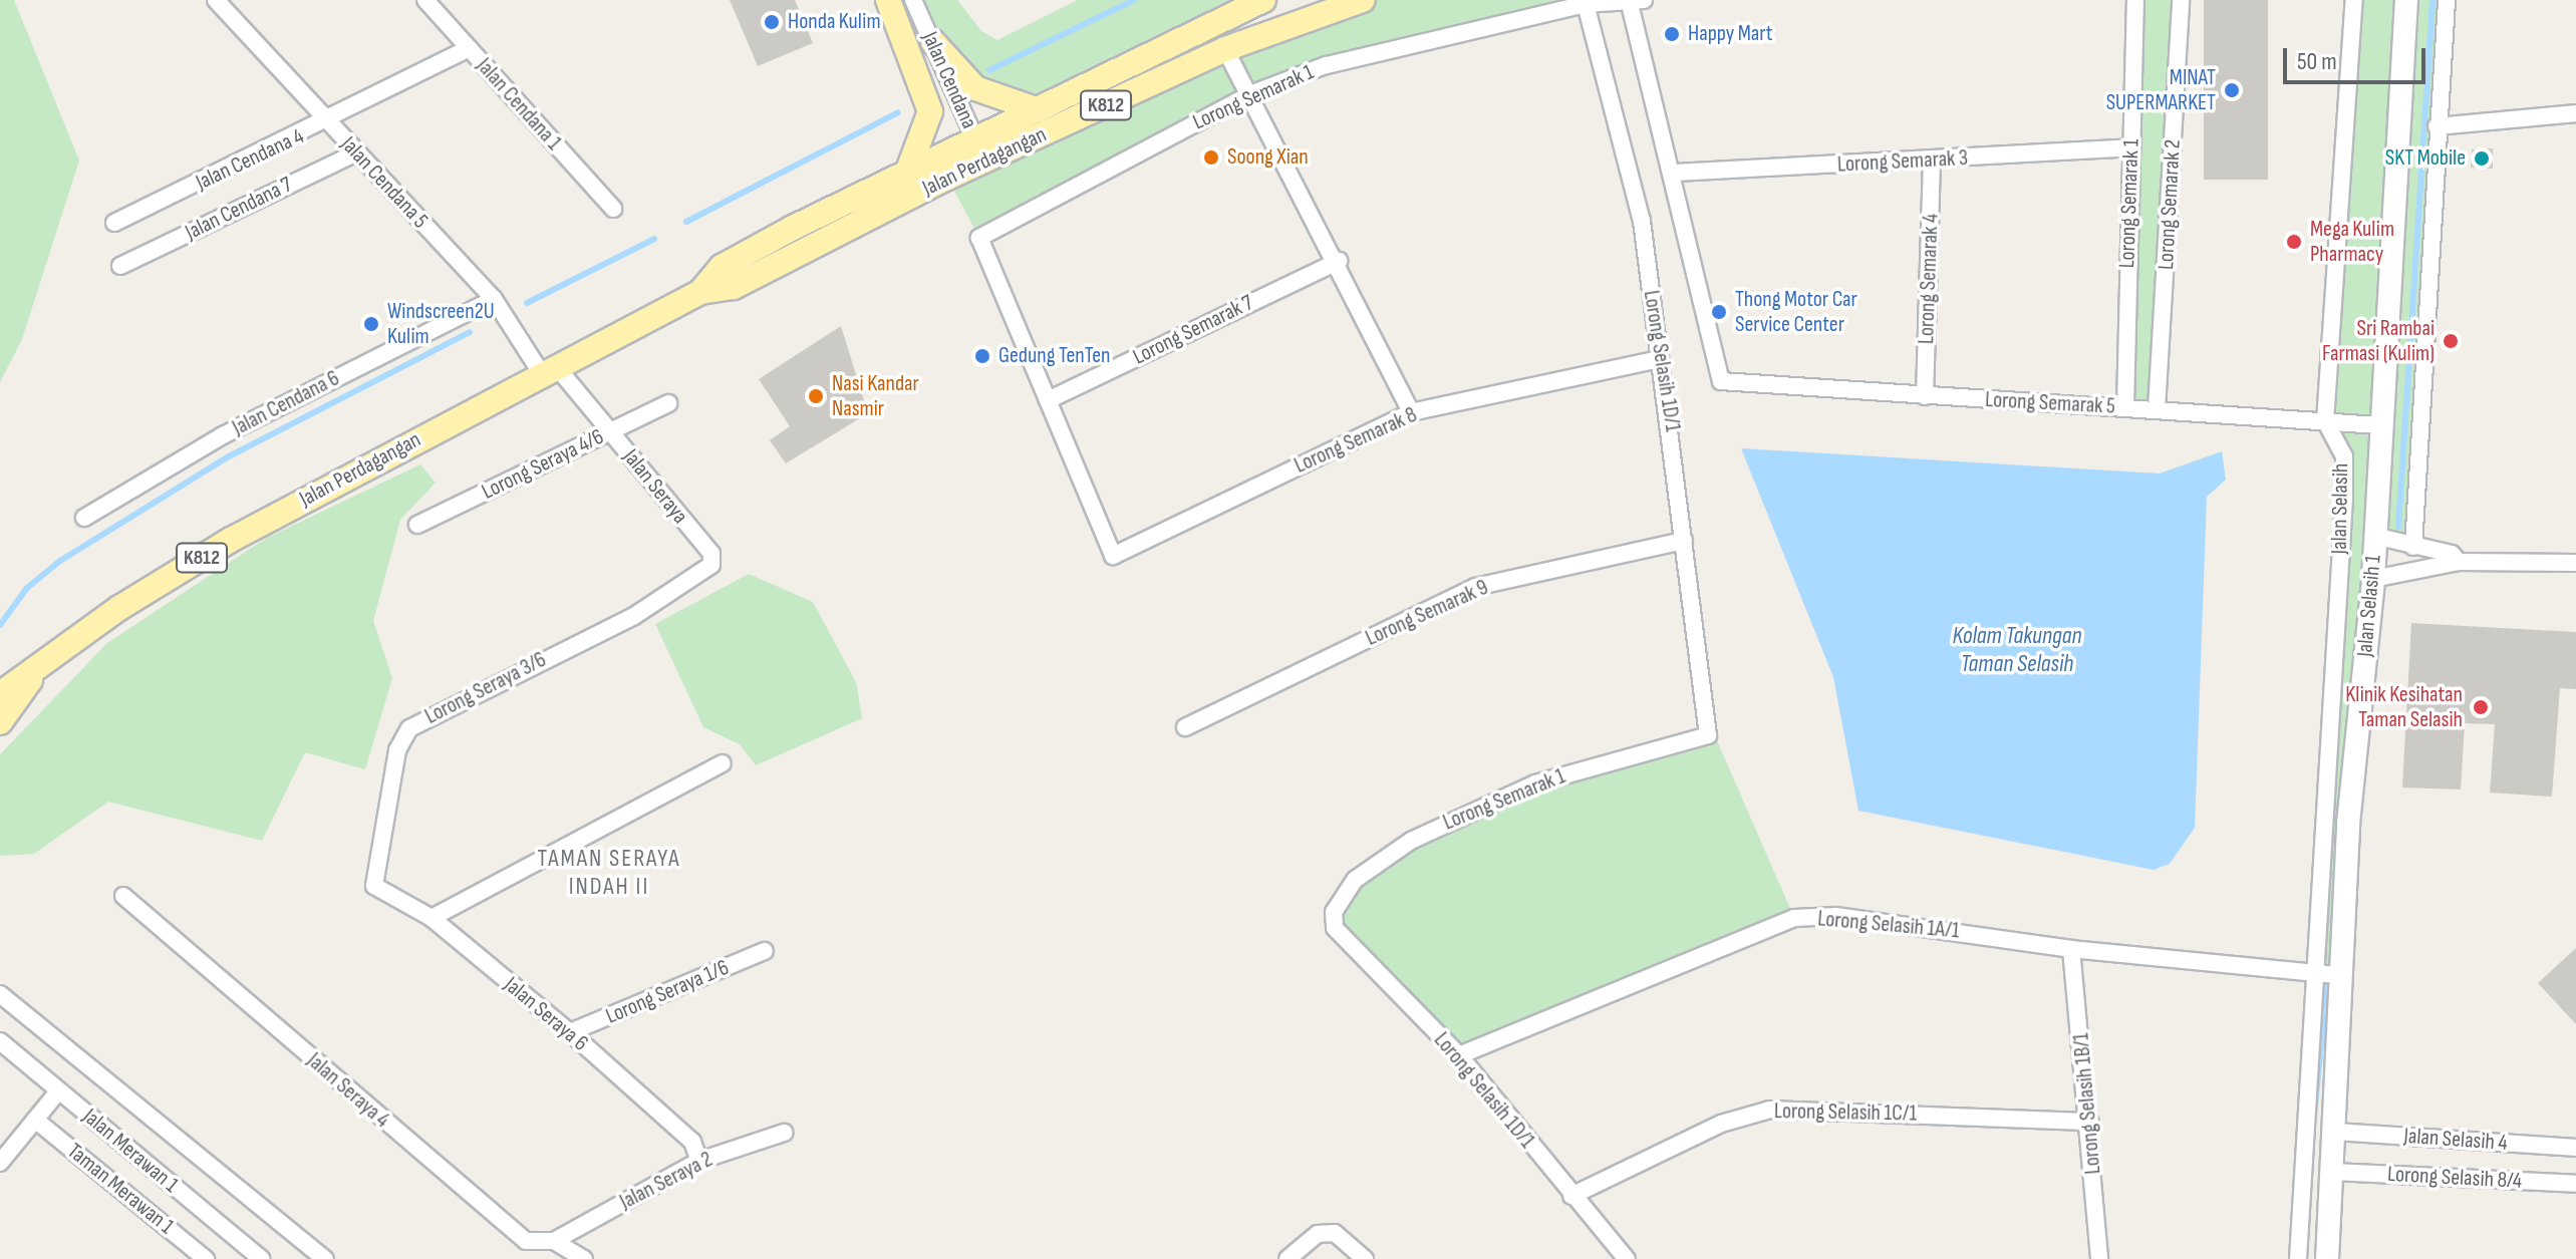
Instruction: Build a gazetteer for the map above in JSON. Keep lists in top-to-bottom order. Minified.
{"streets":{"main road":["K812","Jalan Perdagangan"],"street":["Jalan Cendana","Lorong Semarak 1","Jalan Cendana 1","Jalan Cendana 4","Lorong Semarak 3","Jalan Cendana 5","Lorong Semarak 2","Jalan Cendana 7","Lorong Semarak 4","Lorong Semarak 7","Lorong Selasih 1D/1","Jalan Cendana 6","Lorong Semarak 5","Lorong Semarak 8","Lorong Seraya 4/6","Jalan Seraya","Jalan Selasih","Jalan Selasih 1","Lorong Semarak 9","Lorong Seraya 3/6","Lorong Selasih 1A/1","Lorong Seraya 1/6","Jalan Seraya 6","Jalan Seraya 4","Lorong Selasih 1B/1","Lorong Selasih 1C/1","Jalan Selasih 4","Jalan Merawan 1","Lorong Selasih 8/4","Jalan Seraya 2","Taman Merawan 1"]},"crossings":[["Jalan Cendana","Jalan Perdagangan"],["Lorong Semarak 1","Lorong Semarak 3"],["Lorong Semarak 1","Lorong Semarak 7"],["Lorong Semarak 1","Lorong Selasih 1D/1"],["Lorong Semarak 1","Lorong Semarak 5"],["Lorong Semarak 1","Lorong Semarak 8"],["Jalan Cendana 1","Jalan Cendana 4"],["Jalan Cendana 4","Jalan Cendana 5"],["Jalan Perdagangan","Jalan Cendana 5"],["Jalan Perdagangan","Jalan Seraya"],["Lorong Semarak 3","Lorong Semarak 4"],["Lorong Semarak 3","Lorong Semarak 5"],["Jalan Cendana 5","Jalan Cendana 7"],["Jalan Cendana 5","Jalan Cendana 6"],["Jalan Cendana 5","Jalan Seraya"],["Lorong Semarak 2","Lorong Semarak 5"],["Lorong Semarak 4","Lorong Semarak 5"],["Lorong Semarak 7","Lorong Semarak 8"],["Lorong Selasih 1D/1","Lorong Semarak 8"],["Lorong Selasih 1D/1","Lorong Semarak 9"],["Lorong Selasih 1D/1","Lorong Selasih 1A/1"],["Lorong Selasih 1D/1","Lorong Selasih 1C/1"],["Lorong Semarak 5","Jalan Selasih"],["Lorong Semarak 5","Jalan Selasih 1"],["Lorong Seraya 4/6","Jalan Seraya"],["Jalan Seraya","Lorong Seraya 3/6"],["Jalan Selasih","Lorong Selasih 1A/1"],["Jalan Selasih 1","Lorong Selasih 1A/1"],["Jalan Selasih 1","Jalan Selasih 4"],["Jalan Selasih 1","Lorong Selasih 8/4"],["Lorong Seraya 3/6","Jalan Seraya 6"],["Lorong Selasih 1A/1","Lorong Selasih 1B/1"],["Lorong Seraya 1/6","Jalan Seraya 6"],["Jalan Seraya 6","Jalan Seraya 2"],["Jalan Seraya 4","Jalan Seraya 2"],["Lorong Selasih 1B/1","Lorong Selasih 1C/1"]],"districts":["TAMAN SERAYA INDAH II"],"water":["Kolam Takungan Taman Selasih"],"places":["Honda Kulim","Happy Mart","MINAT SUPERMARKET","Soong Xian","SKT Mobile","Mega Kulim Pharmacy","Thong Motor Car Service Center","Windscreen2U Kulim","Sri Rambai Farmasi (Kulim)","Gedung TenTen","Nasi Kandar Nasmir","Klinik Kesihatan Taman Selasih"],"scale_bar":"50 m"}
